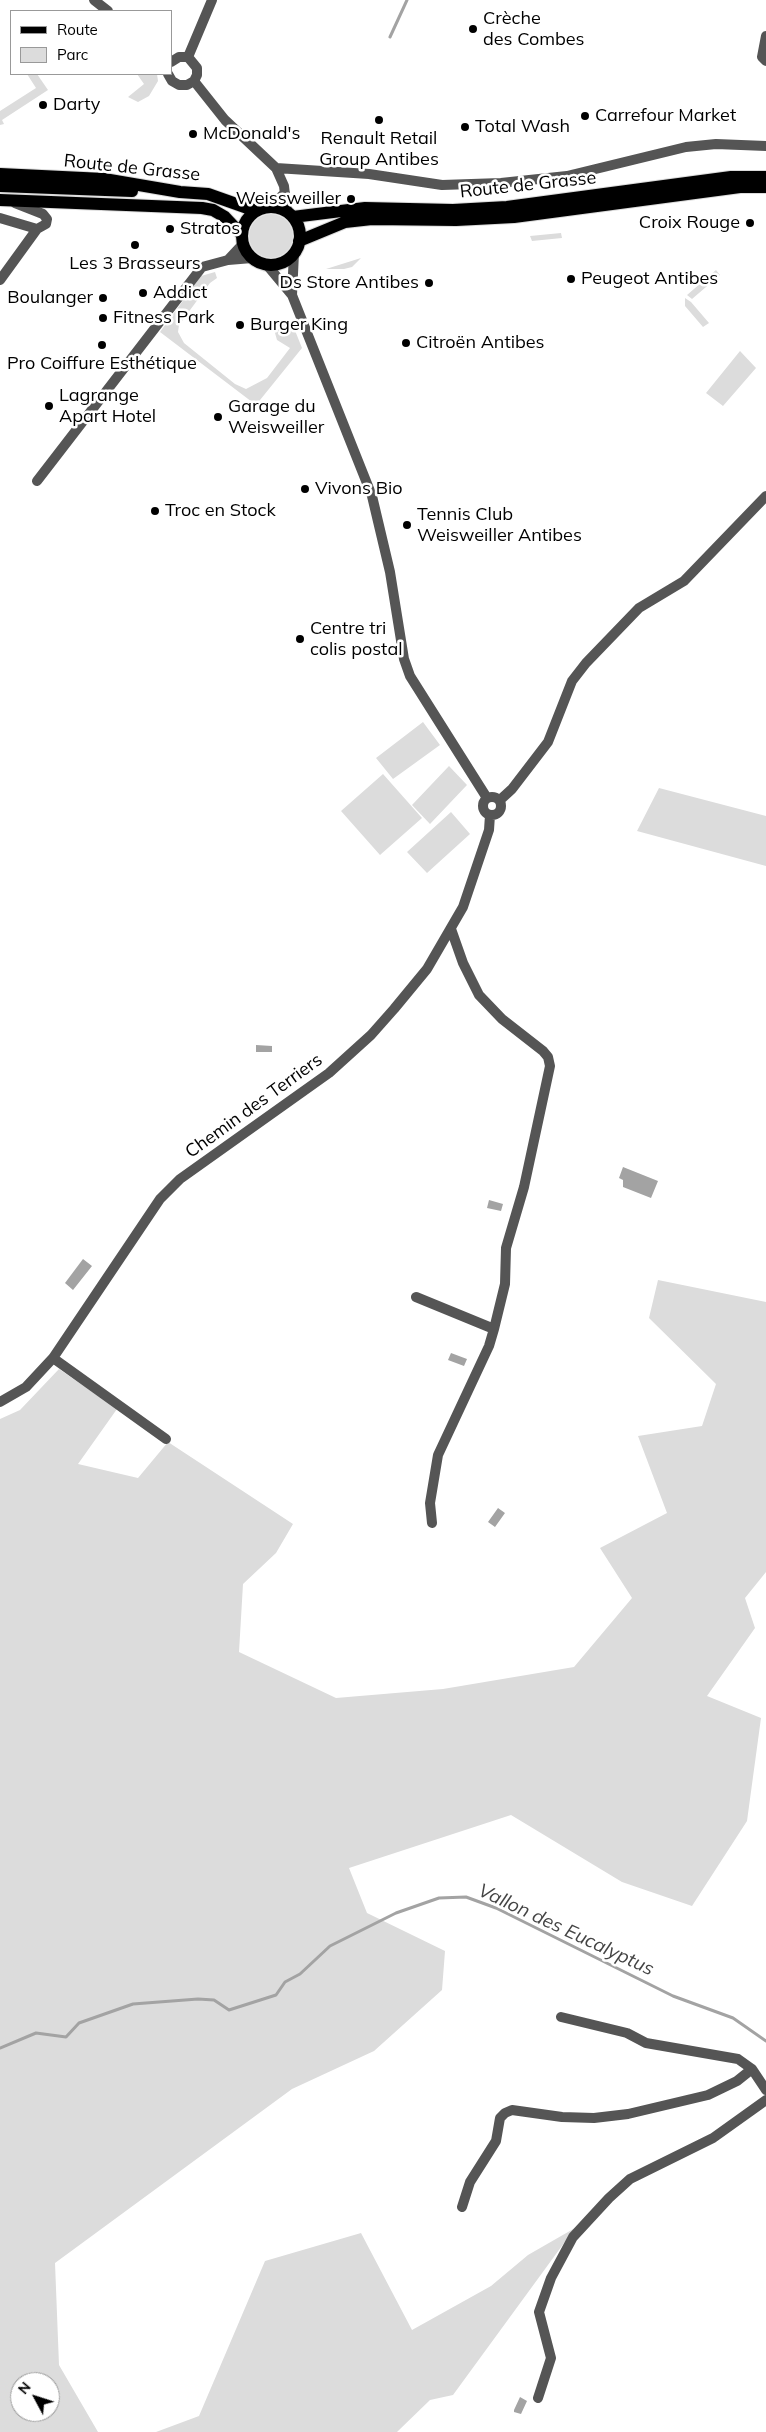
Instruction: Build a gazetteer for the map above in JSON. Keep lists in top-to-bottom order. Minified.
{"streets":{"main road":["Route de Grasse"],"street":["Chemin des Terriers"]},"water":["Vallon des Eucalyptus"],"places":["Crèche des Combes","Darty","Carrefour Market","Renault Retail Group Antibes","Total Wash","McDonald's","Weissweiller","Croix Rouge","Stratos","Les 3 Brasseurs","Peugeot Antibes","Ds Store Antibes","Addict","Boulanger","Fitness Park","Burger King","Citroën Antibes","Pro Coiffure Esthétique","Lagrange Apart Hotel","Garage du Weisweiller","Vivons Bio","Troc en Stock","Tennis Club Weisweiller Antibes","Centre tri colis postal"],"legend":["Route","Parc"],"north":"top left"}
